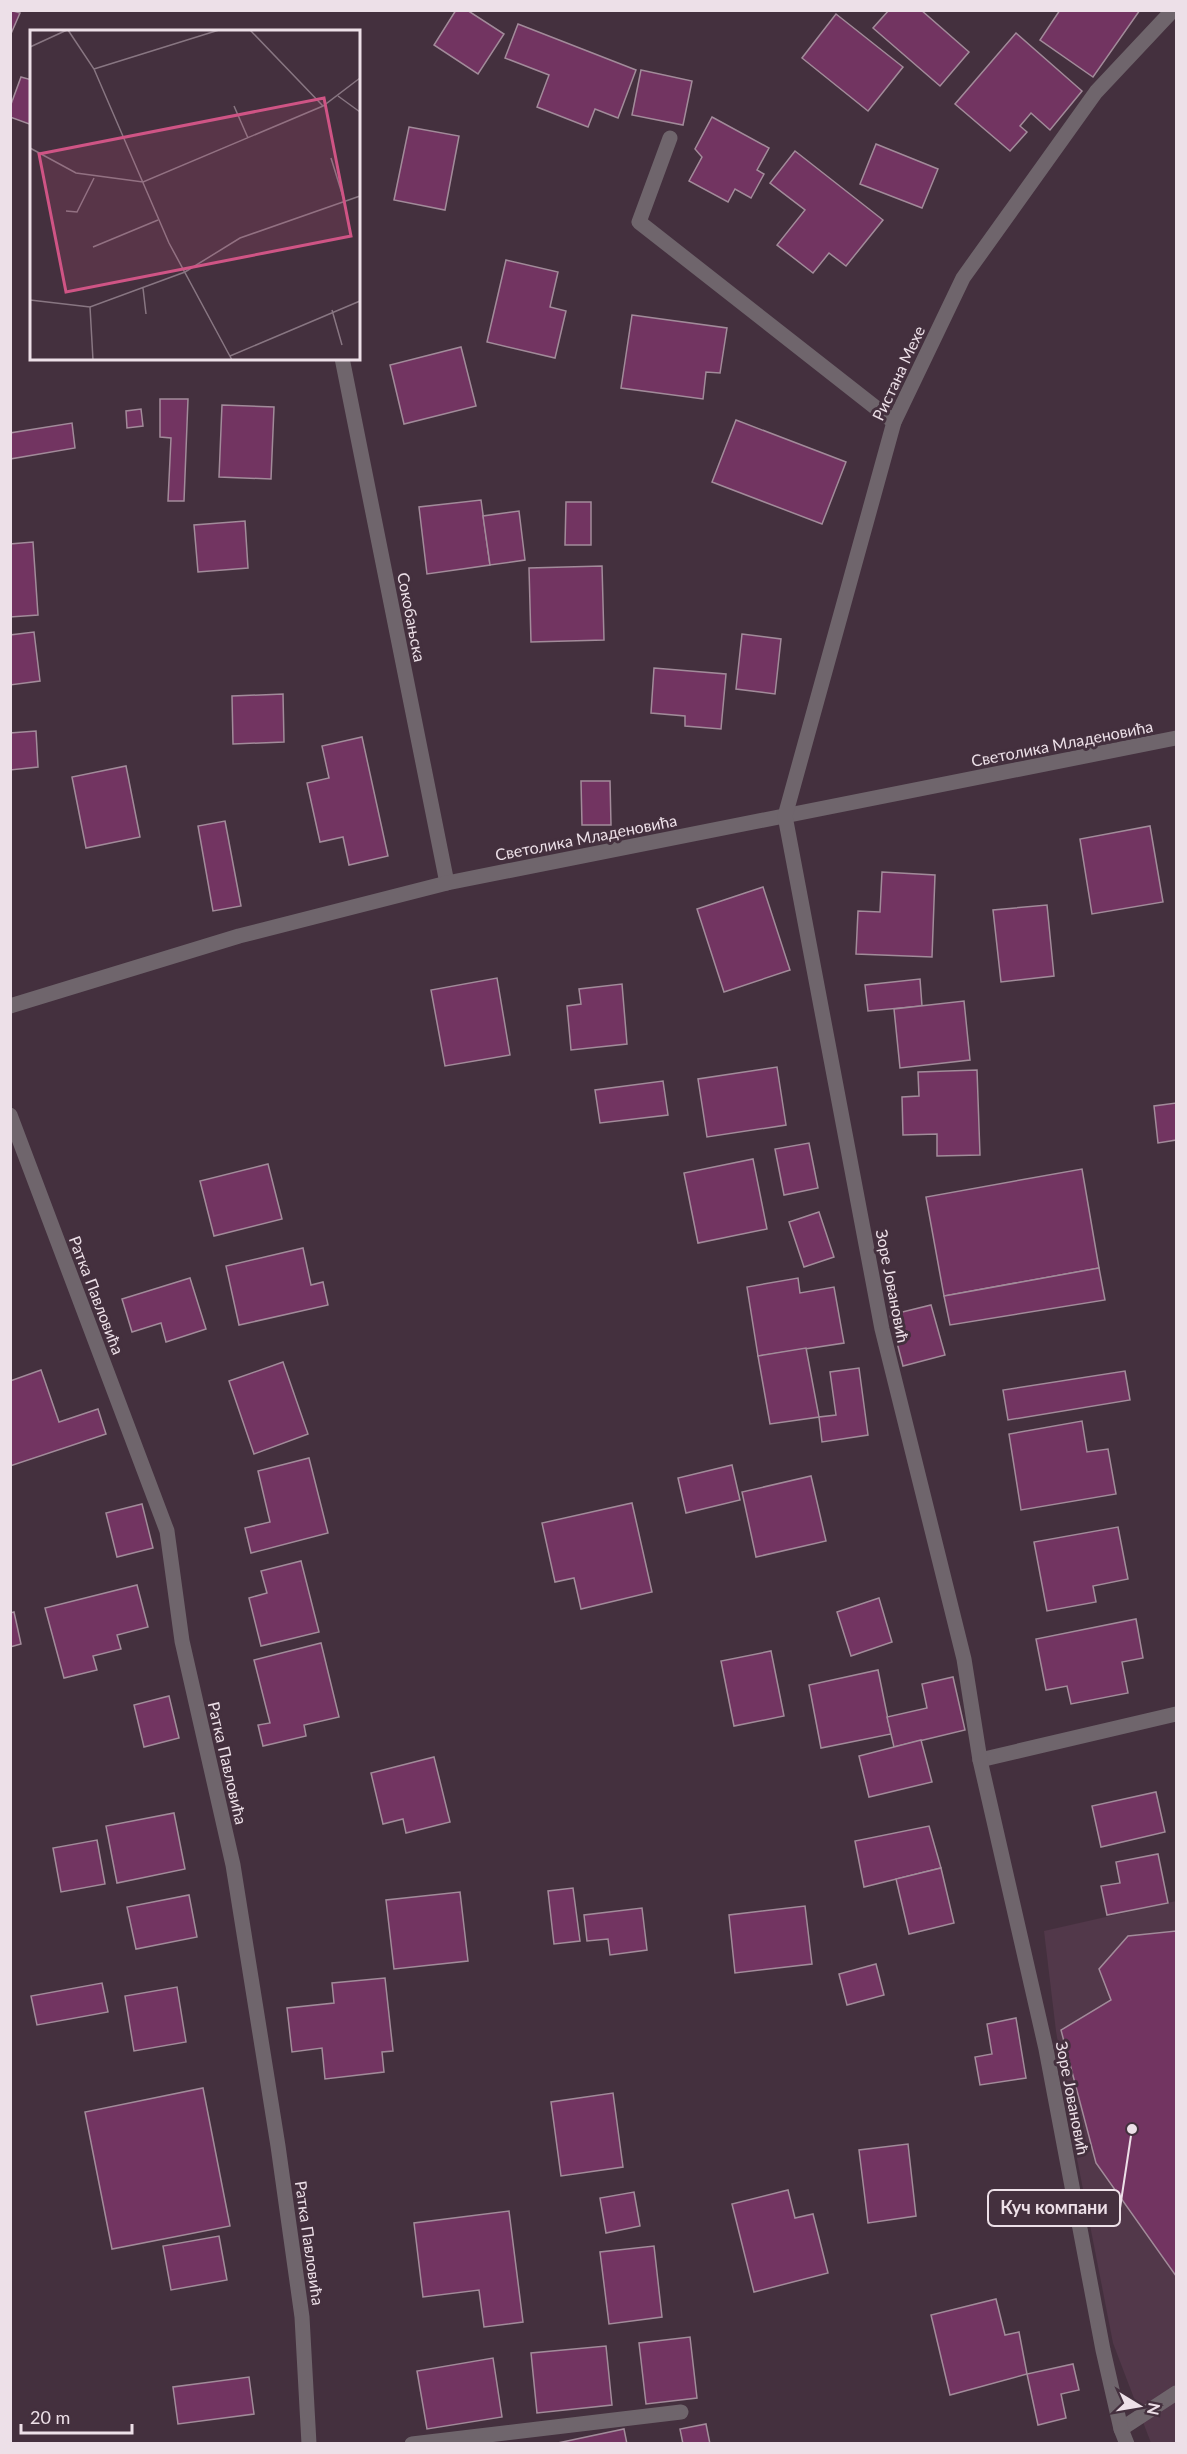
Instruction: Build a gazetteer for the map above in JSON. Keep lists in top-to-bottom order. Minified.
{"streets":{"street":["Ристана Мехе","Сокобањска","Светолика Младеновића","Зоре Јовановић","Ратка Павловића"]},"crossings":[["Ристана Мехе","Светолика Младеновића"],["Ристана Мехе","Зоре Јовановић"],["Сокобањска","Светолика Младеновића"],["Светолика Младеновића","Зоре Јовановић"]],"places":["Куч компани"],"scale_bar":"20 m","north":"right"}
